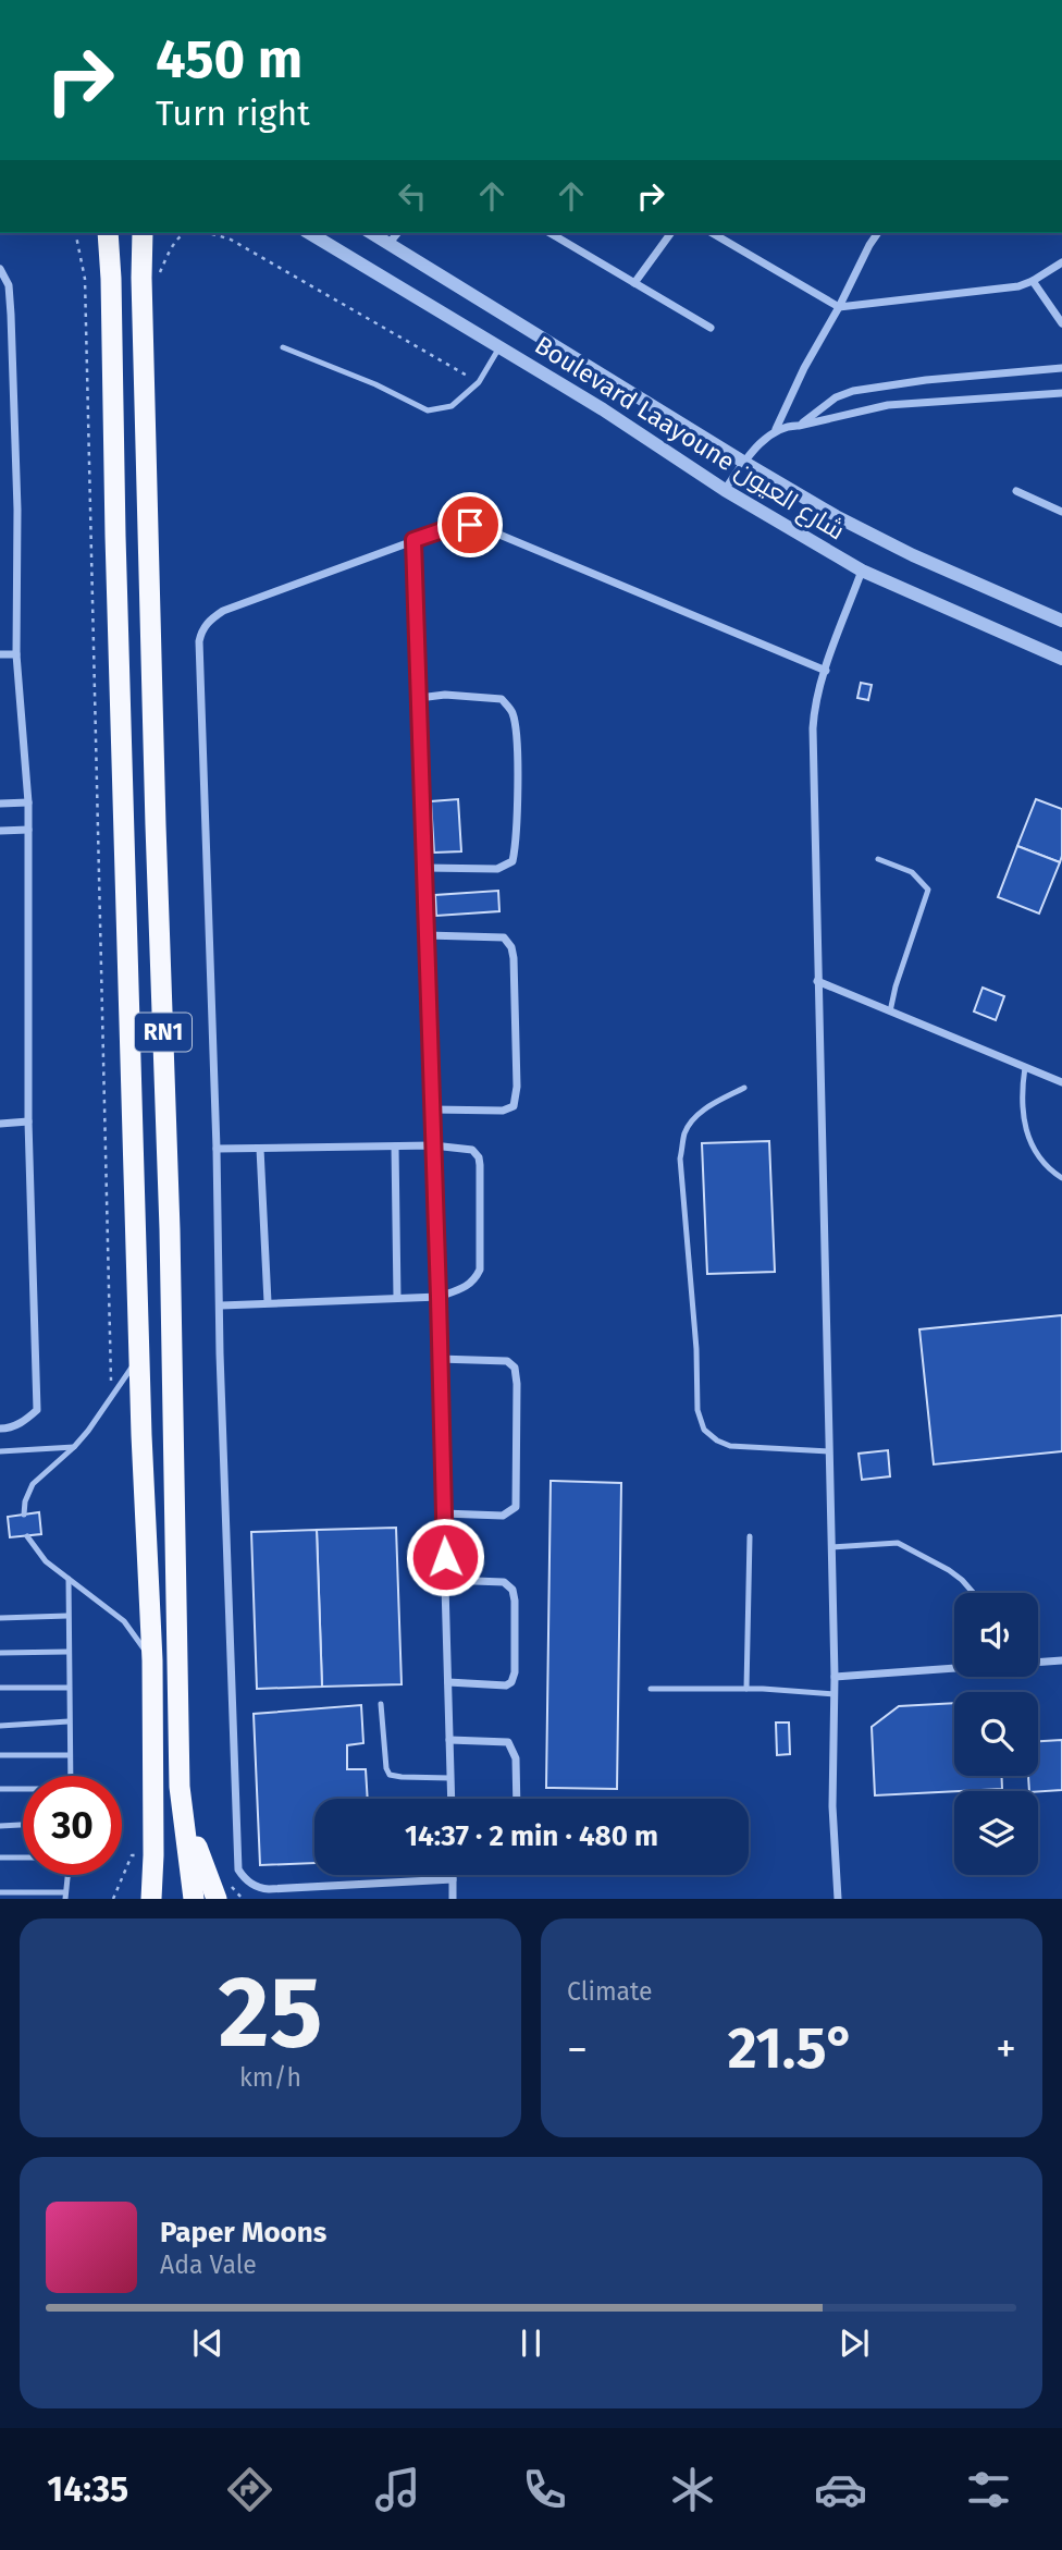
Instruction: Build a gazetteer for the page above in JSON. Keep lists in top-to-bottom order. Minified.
{"streets":{"highway":["RN1"],"street":["Boulevard Laayoune شارع العيون"]},"page":{"turn":["450 m","Turn right"],"limit":"30","trip":"14:37 · 2 min · 480 m","tile":[["25","km/h"],"Climate"],"heat":["−","21.5°","+"],"song":["Paper Moons","Ada Vale"],"tabs":"14:35"}}
